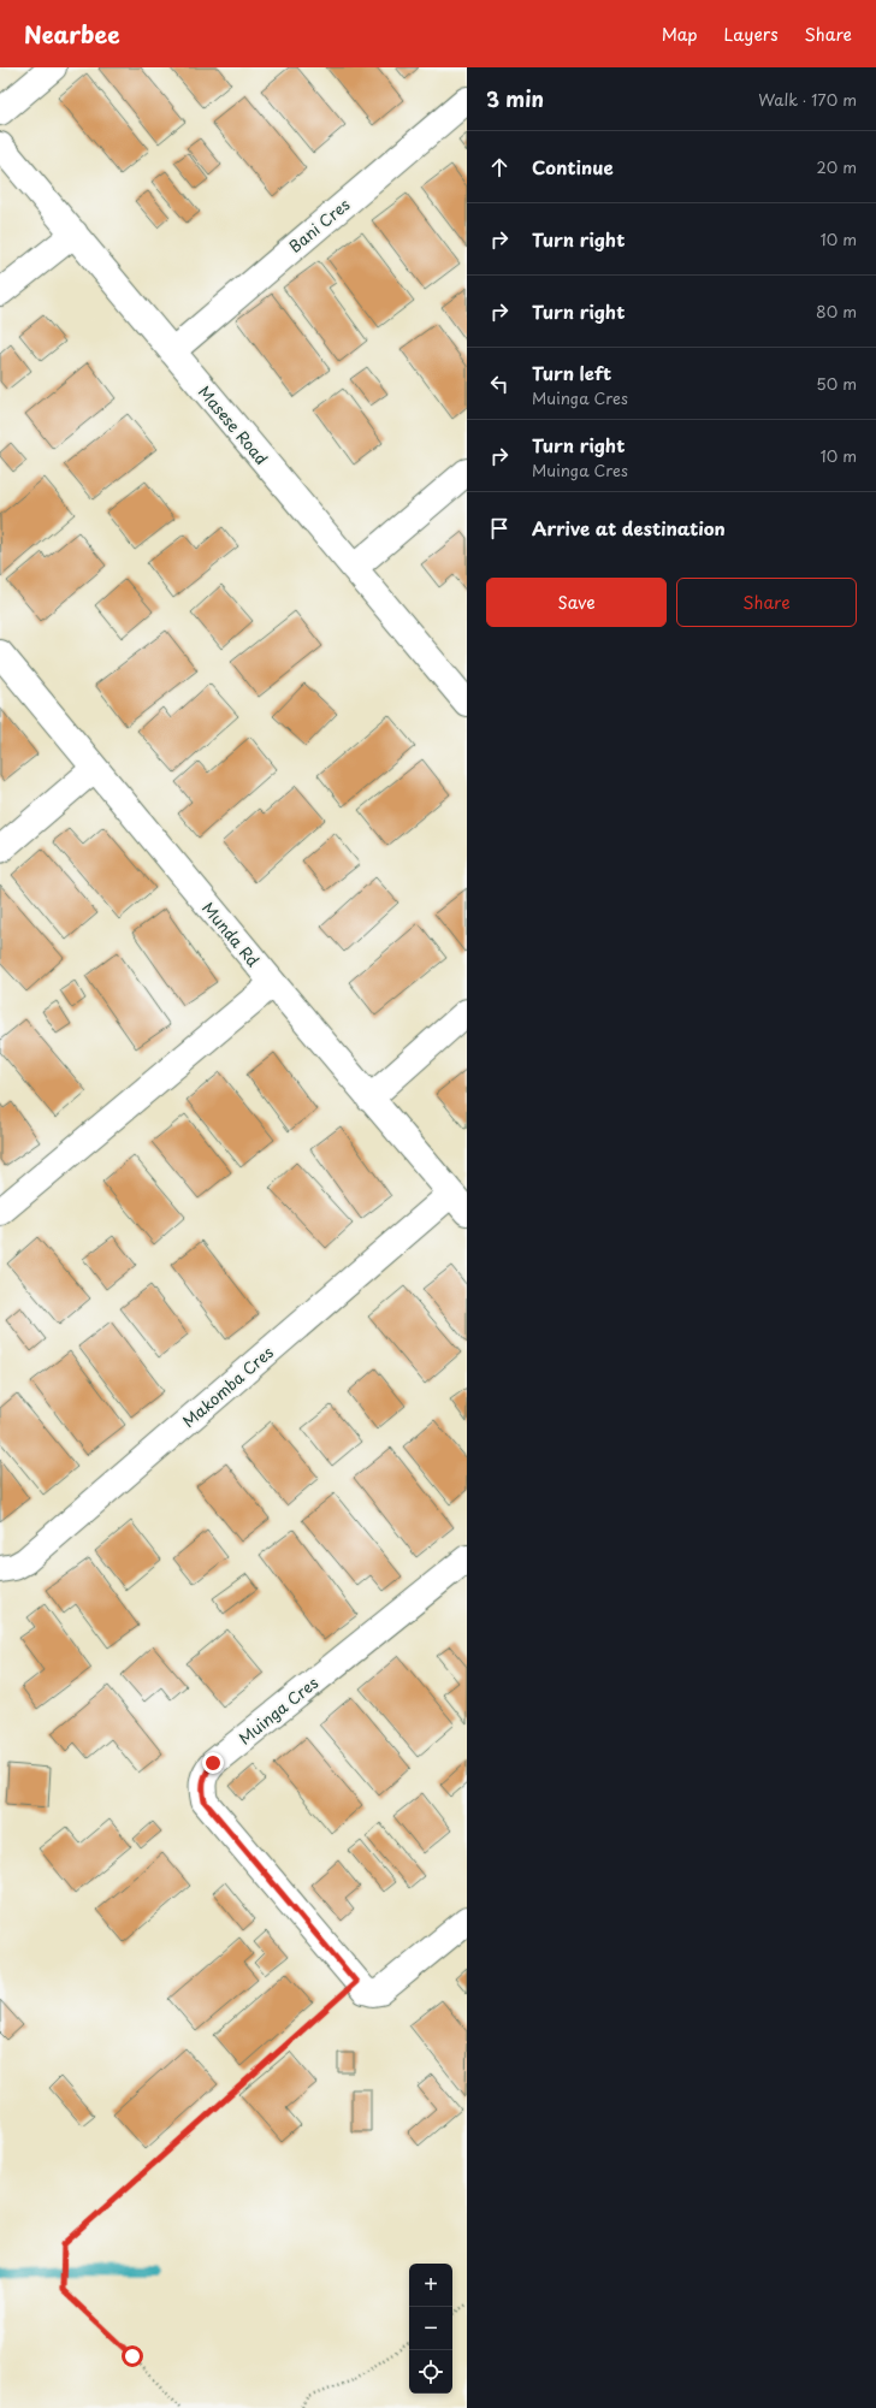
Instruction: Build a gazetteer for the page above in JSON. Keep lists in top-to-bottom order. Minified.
{"streets":{"street":["Bani Cres","Masese Road","Munda Rd","Makomba Cres","Muinga Cres"]},"crossings":[["Bani Cres","Masese Road"],["Munda Rd","Makomba Cres"]],"page":{"header":"Nearbee","nav":["Map","Layers","Share"],"heading":["3 min","Walk · 170 m"],"list":[["Continue","20 m"],["Turn right","10 m"],["Turn right","80 m"],["Turn left","Muinga Cres","50 m"],["Turn right","Muinga Cres","10 m"],"Arrive at destination"],"buttons":["Save","Share"],"map_buttons":["+","−"]}}
